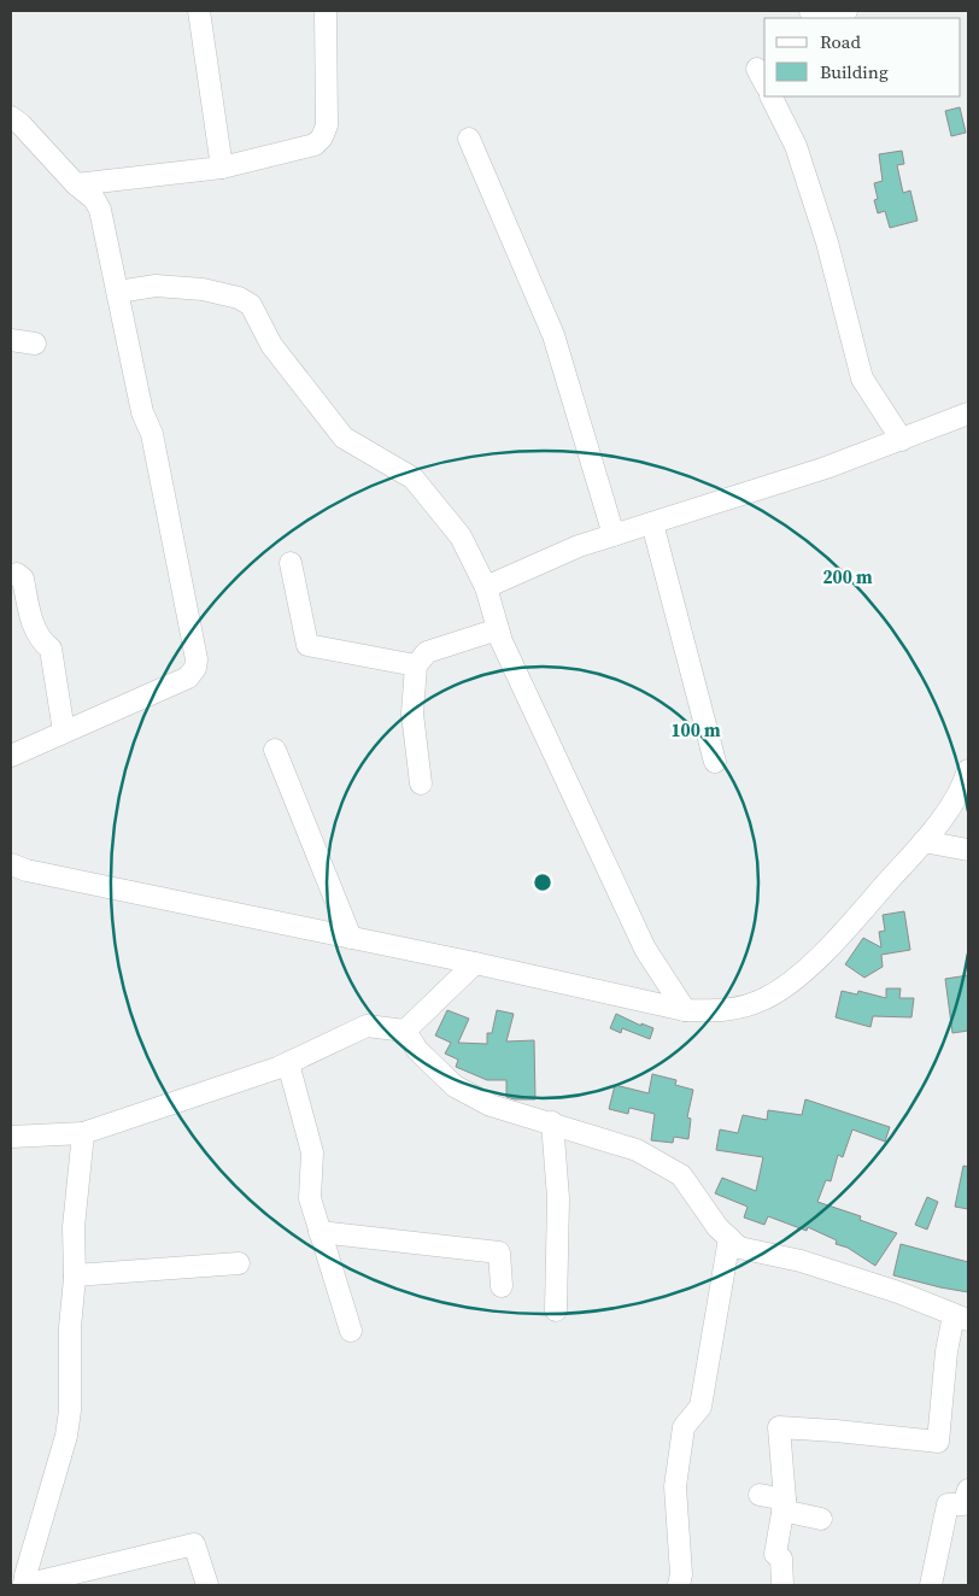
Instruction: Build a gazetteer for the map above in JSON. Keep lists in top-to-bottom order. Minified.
{"legend":["Road","Building"],"rings":["200 m","100 m"]}
